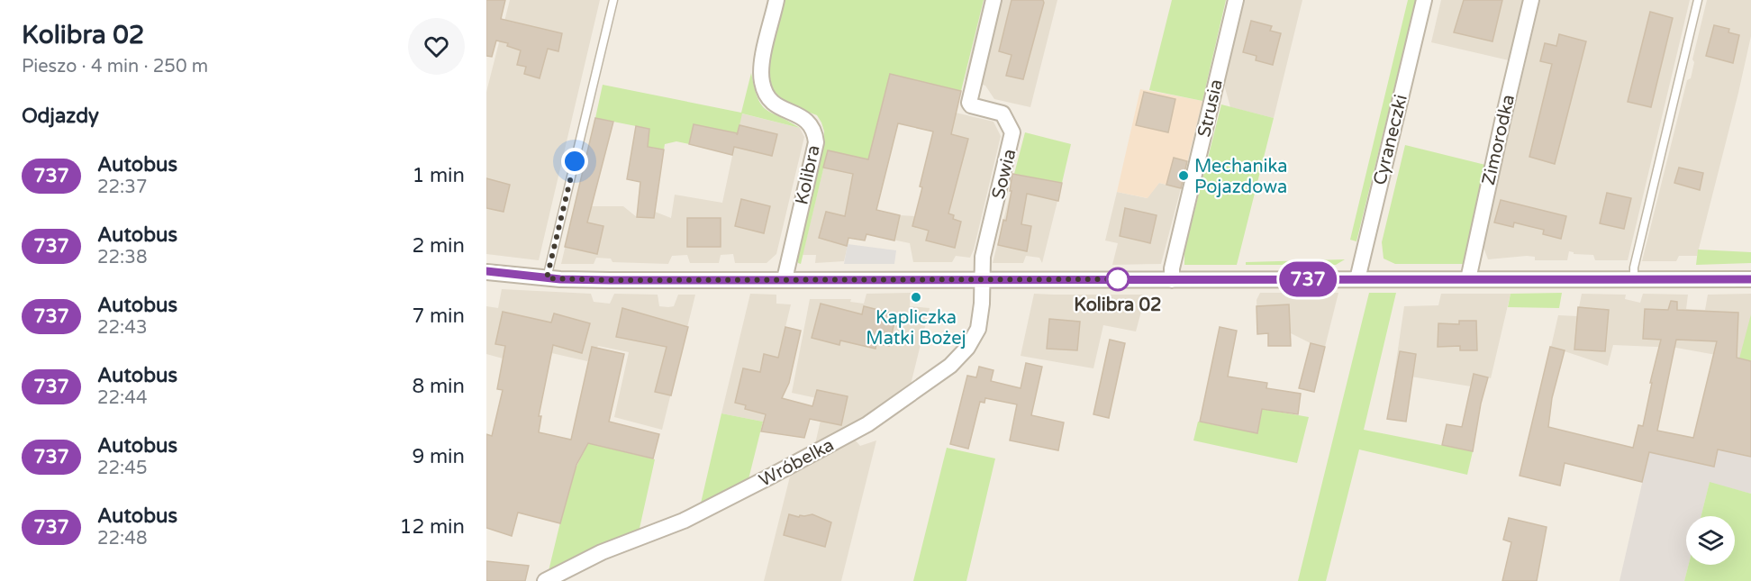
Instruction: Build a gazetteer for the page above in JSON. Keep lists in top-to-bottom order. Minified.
{"streets":{"street":["Strusia","Cyraneczki","Zimorodka","Sowia","Kolibra","Wróbelka"]},"crossings":[["Sowia","Wróbelka"]],"places":["Mechanika Pojazdowa","Kolibra 02","Kapliczka Matki Bożej"],"lines":["bus line 737"],"page":{"heading":[["Kolibra 02","Pieszo · 4 min · 250 m"],"Odjazdy"],"on_map":"737","list":[{"mark":"737","name":"Autobus","note":"22:37","value":"1 min"},{"mark":"737","name":"Autobus","note":"22:38","value":"2 min"},{"mark":"737","name":"Autobus","note":"22:43","value":"7 min"},{"mark":"737","name":"Autobus","note":"22:44","value":"8 min"},{"mark":"737","name":"Autobus","note":"22:45","value":"9 min"},{"mark":"737","name":"Autobus","note":"22:48","value":"12 min"}]}}
